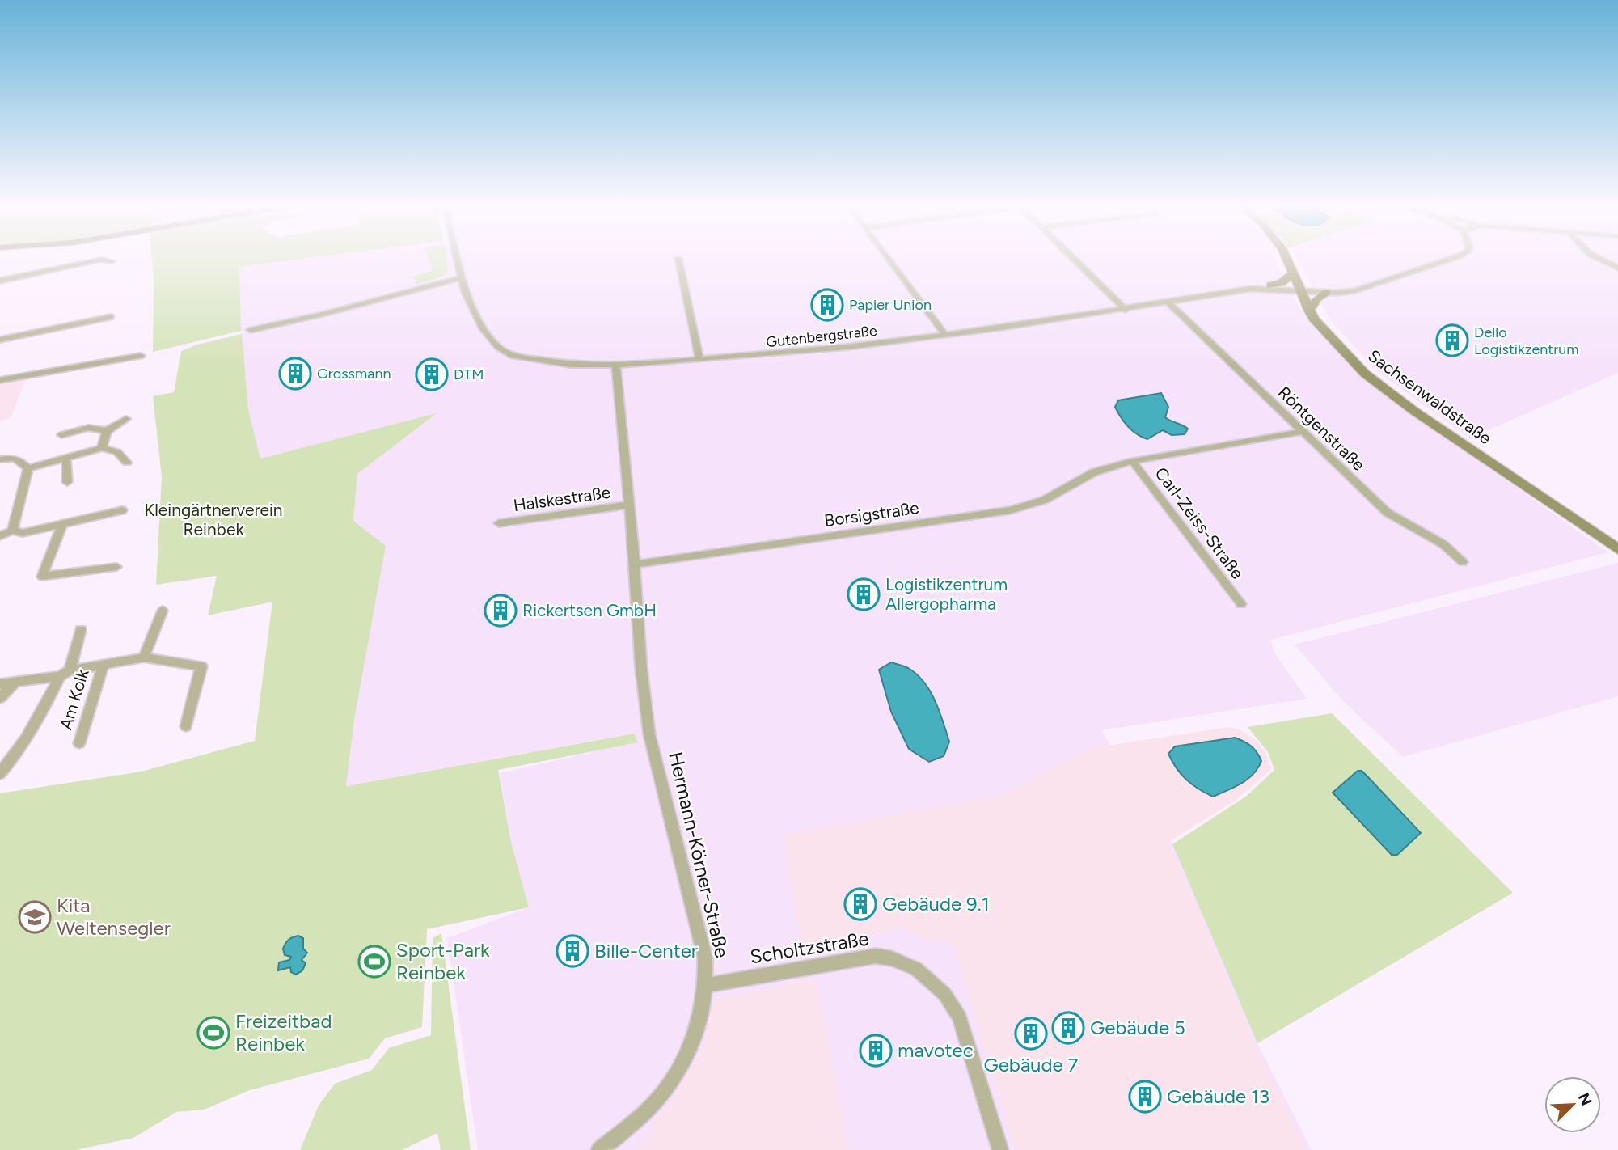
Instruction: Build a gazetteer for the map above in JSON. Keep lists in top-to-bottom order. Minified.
{"streets":{"main road":["Sachsenwaldstraße"],"street":["Gutenbergstraße","Röntgenstraße","Halskestraße","Borsigstraße","Carl-Zeiss-Straße","Am Kolk","Hermann-Körner-Straße","Scholtzstraße"]},"crossings":[["Gutenbergstraße","Sachsenwaldstraße"],["Gutenbergstraße","Röntgenstraße"],["Röntgenstraße","Borsigstraße"],["Borsigstraße","Carl-Zeiss-Straße"],["Borsigstraße","Hermann-Körner-Straße"],["Hermann-Körner-Straße","Scholtzstraße"]],"parks":["Kleingärtnerverein Reinbek"],"places":{"building":["Papier Union","Dello Logistikzentrum","Grossmann","DTM","Logistikzentrum Allergopharma","Rickertsen GmbH","Gebäude 9.1","Bille-Center","Gebäude 5","Gebäude 7","mavotec","Gebäude 13"],"school or university":["Kita Weltensegler"],"sports":["Sport-Park Reinbek","Freizeitbad Reinbek"]},"north":"top right"}
